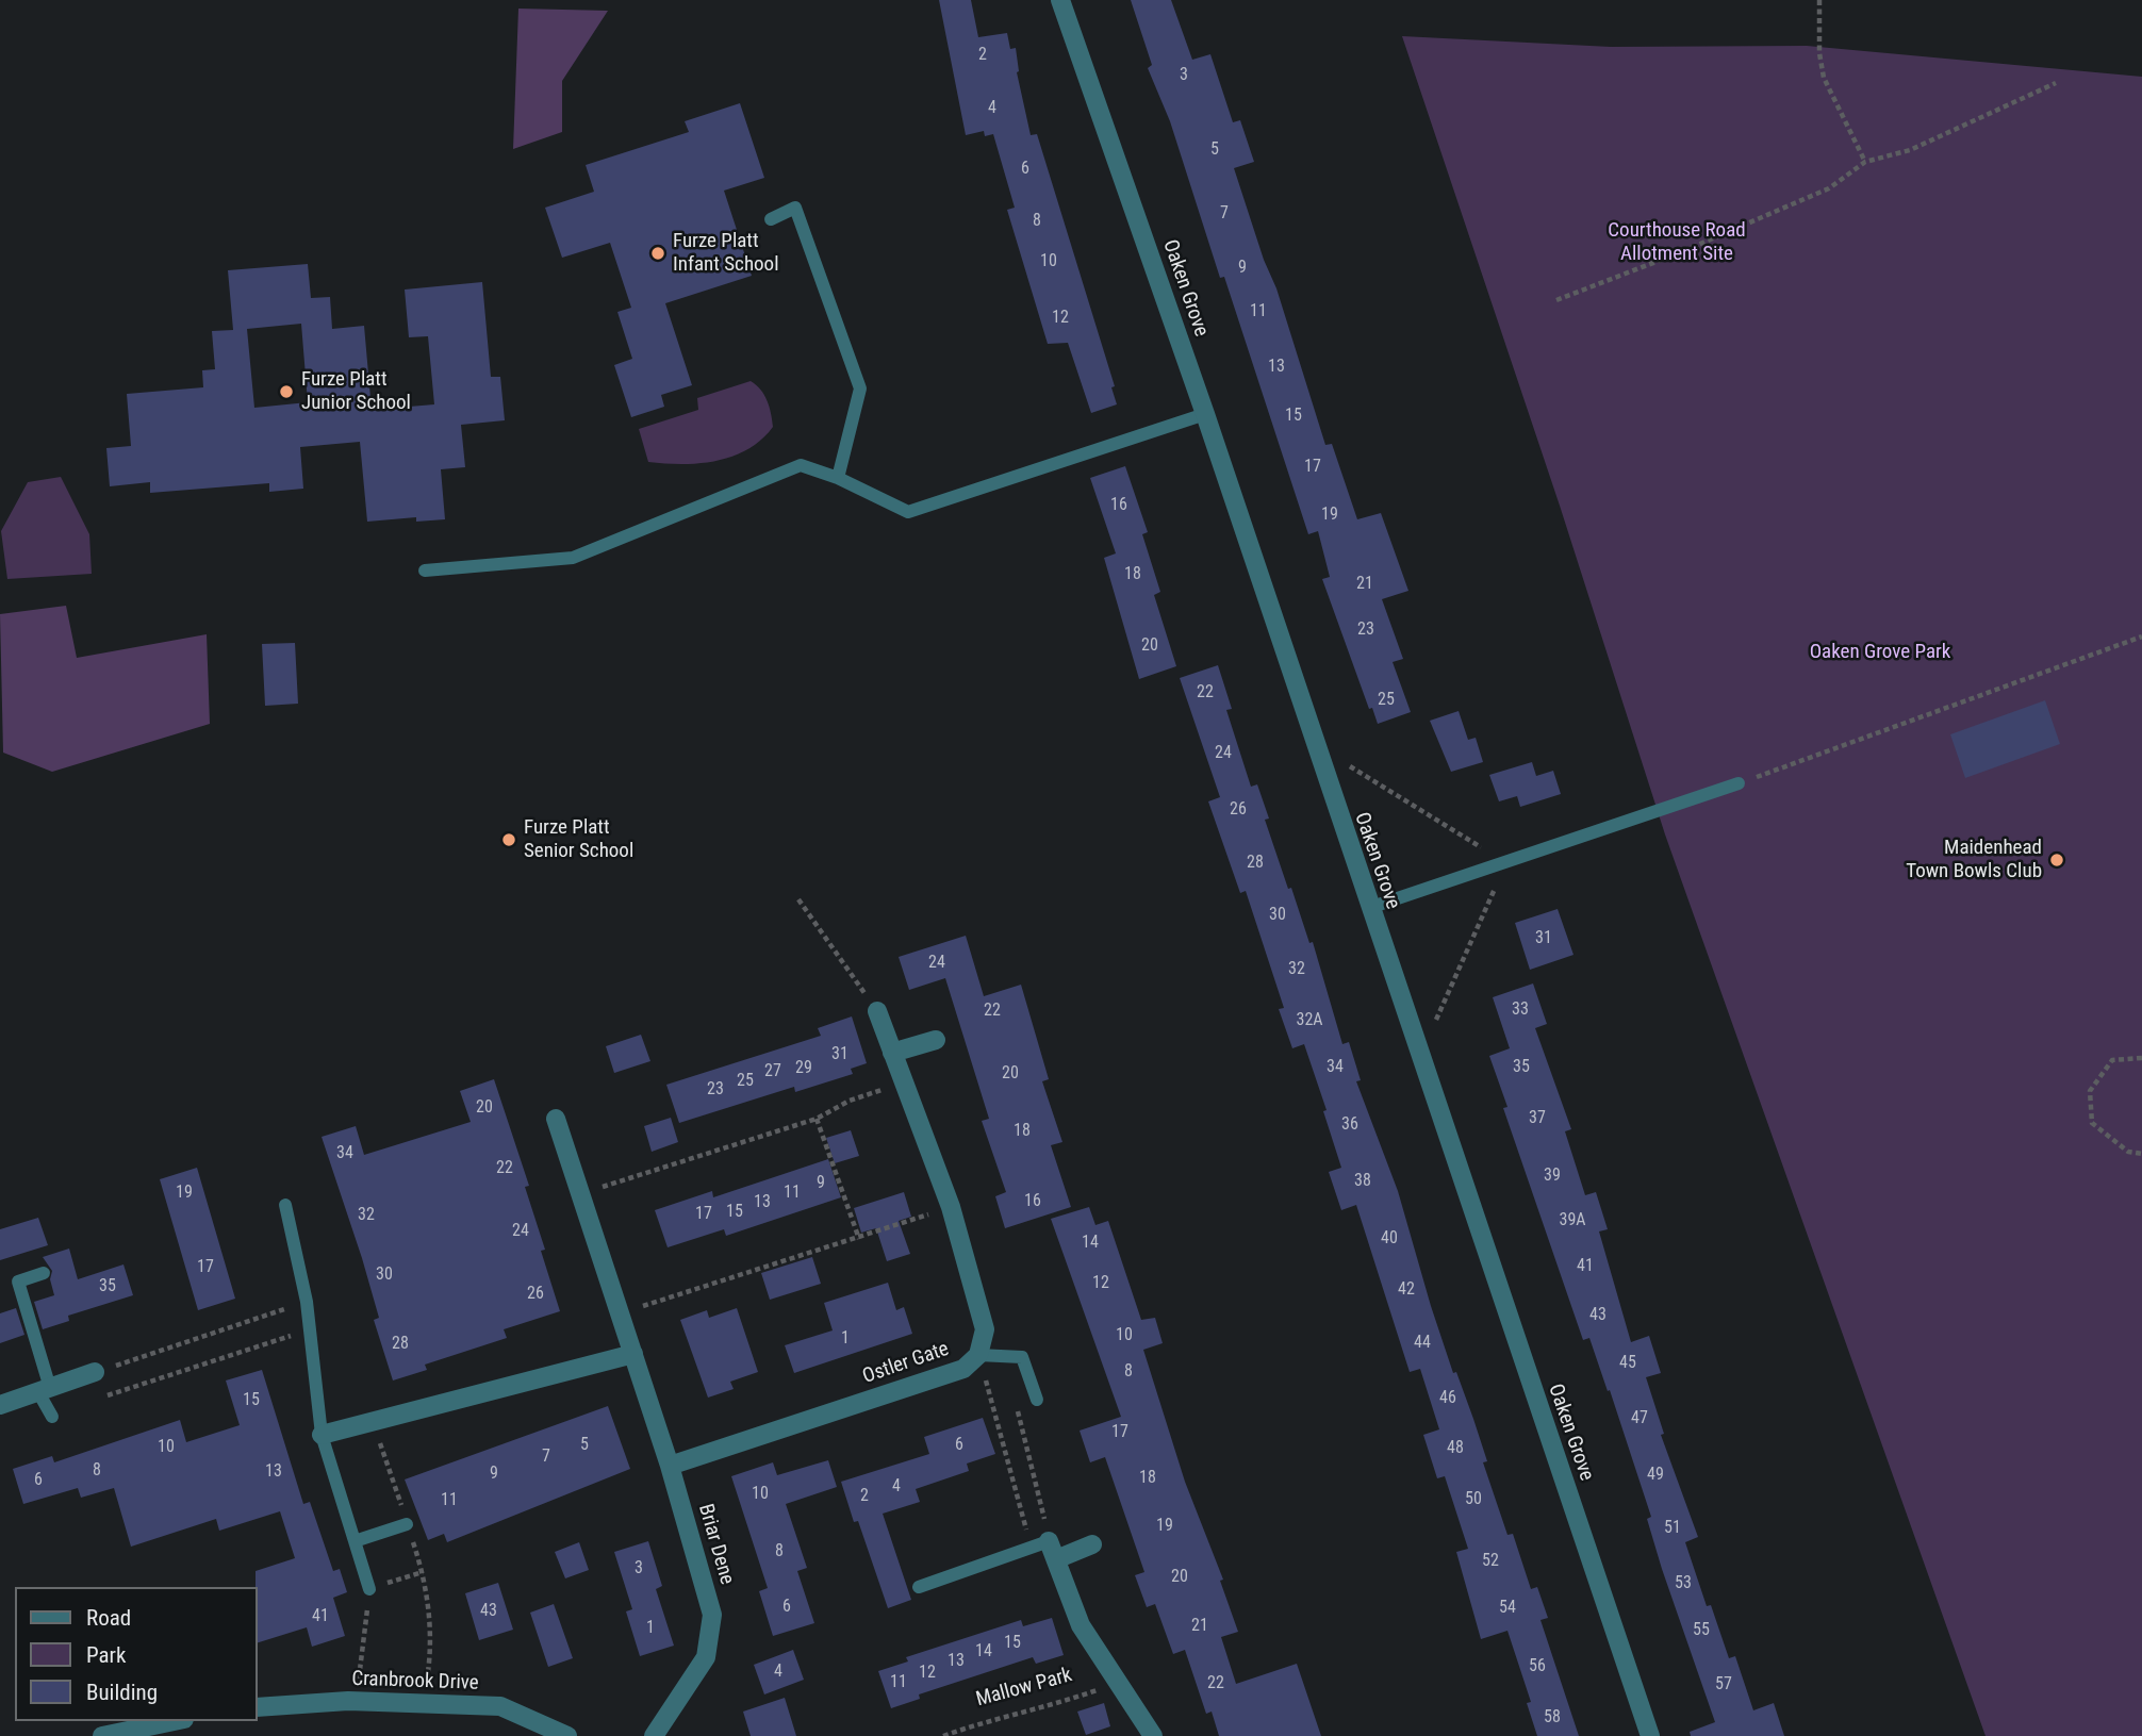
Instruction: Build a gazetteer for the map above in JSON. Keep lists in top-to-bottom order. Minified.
{"streets":{"street":["Oaken Grove","Ostler Gate","Briar Dene","Cranbrook Drive"],"path":["Mallow Park"]},"crossings":[["Ostler Gate","Briar Dene"]],"parks":["Courthouse Road Allotment Site","Oaken Grove Park"],"places":["Furze Platt Infant School","Furze Platt Junior School","Furze Platt Senior School","Maidenhead Town Bowls Club"],"house_numbers":["2","3","4","5","6","7","8","10","9","11","12","13","15","17","16","19","18","21","23","20","22","25","24","26","28","30","31","24","32","33","22","32A","31","34","35","29","27","20","25","23","20","37","36","18","34","22","39","38","9","19","11","16","13","15","17","32","39A","24","40","14","41","17","30","12","35","42","26","43","10","1","44","28","45","8","46","15","47","17","5","6","10","48","7","8","13","9","49","18","6","4","10","2","50","11","19","51","8","52","3","20","53","6","54","43","41","21","1","55","15","14","13","56","4","12","11","22","57","58"],"legend":["Road","Park","Building"]}
